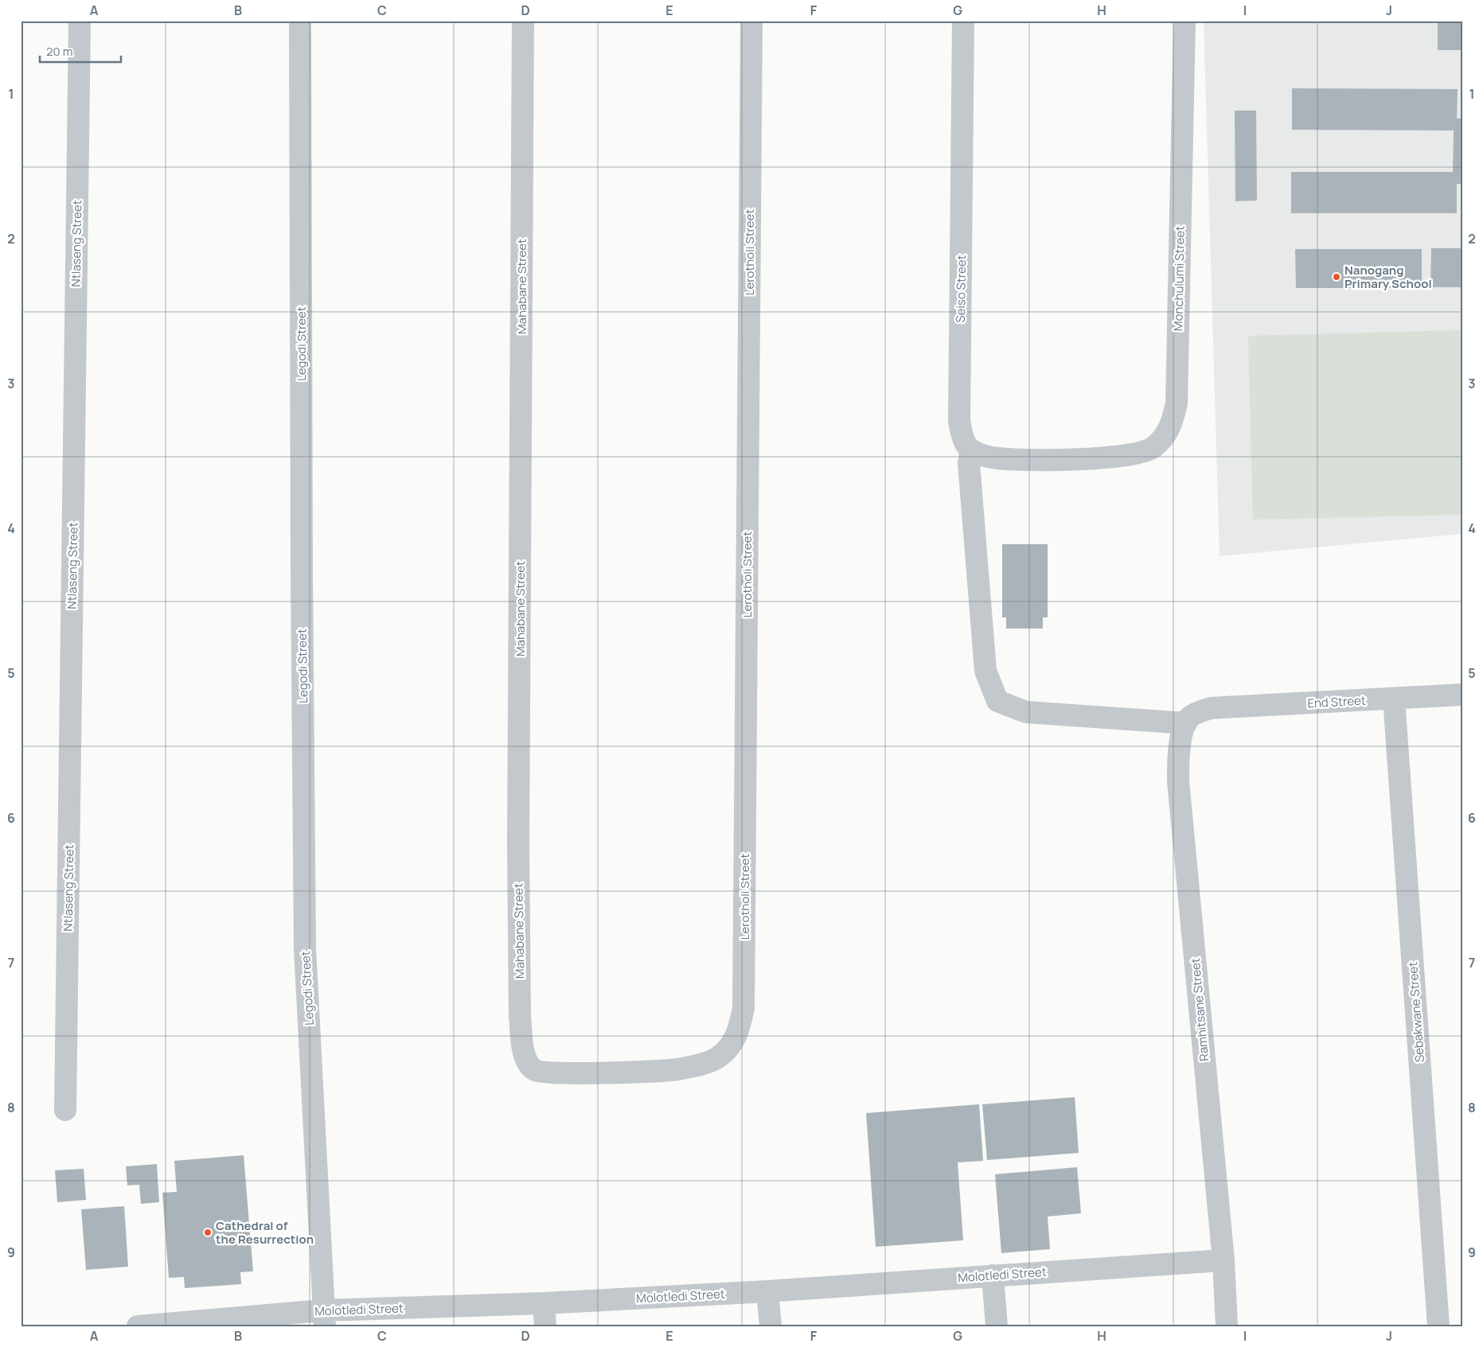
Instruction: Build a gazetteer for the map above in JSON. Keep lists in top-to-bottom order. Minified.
{"streets":{"street":["Ntlaseng Street","Lerotholi Street","Monchulumi Street","Mahabane Street","Seiso Street","Legodi Street","End Street","Ramhitsane Street","Sebakwane Street","Molotledi Street"]},"crossings":[["Lerotholi Street","Mahabane Street"],["Monchulumi Street","Seiso Street"],["Legodi Street","Molotledi Street"],["End Street","Ramhitsane Street"],["End Street","Sebakwane Street"],["Ramhitsane Street","Molotledi Street"]],"places":["Nanogang Primary School","Cathedral of the Resurrection"],"scale_bar":"20 m","grid":{"columns":["A","B","C","D","E","F","G","H","I","J"],"rows":["1","2","3","4","5","6","7","8","9"]}}
